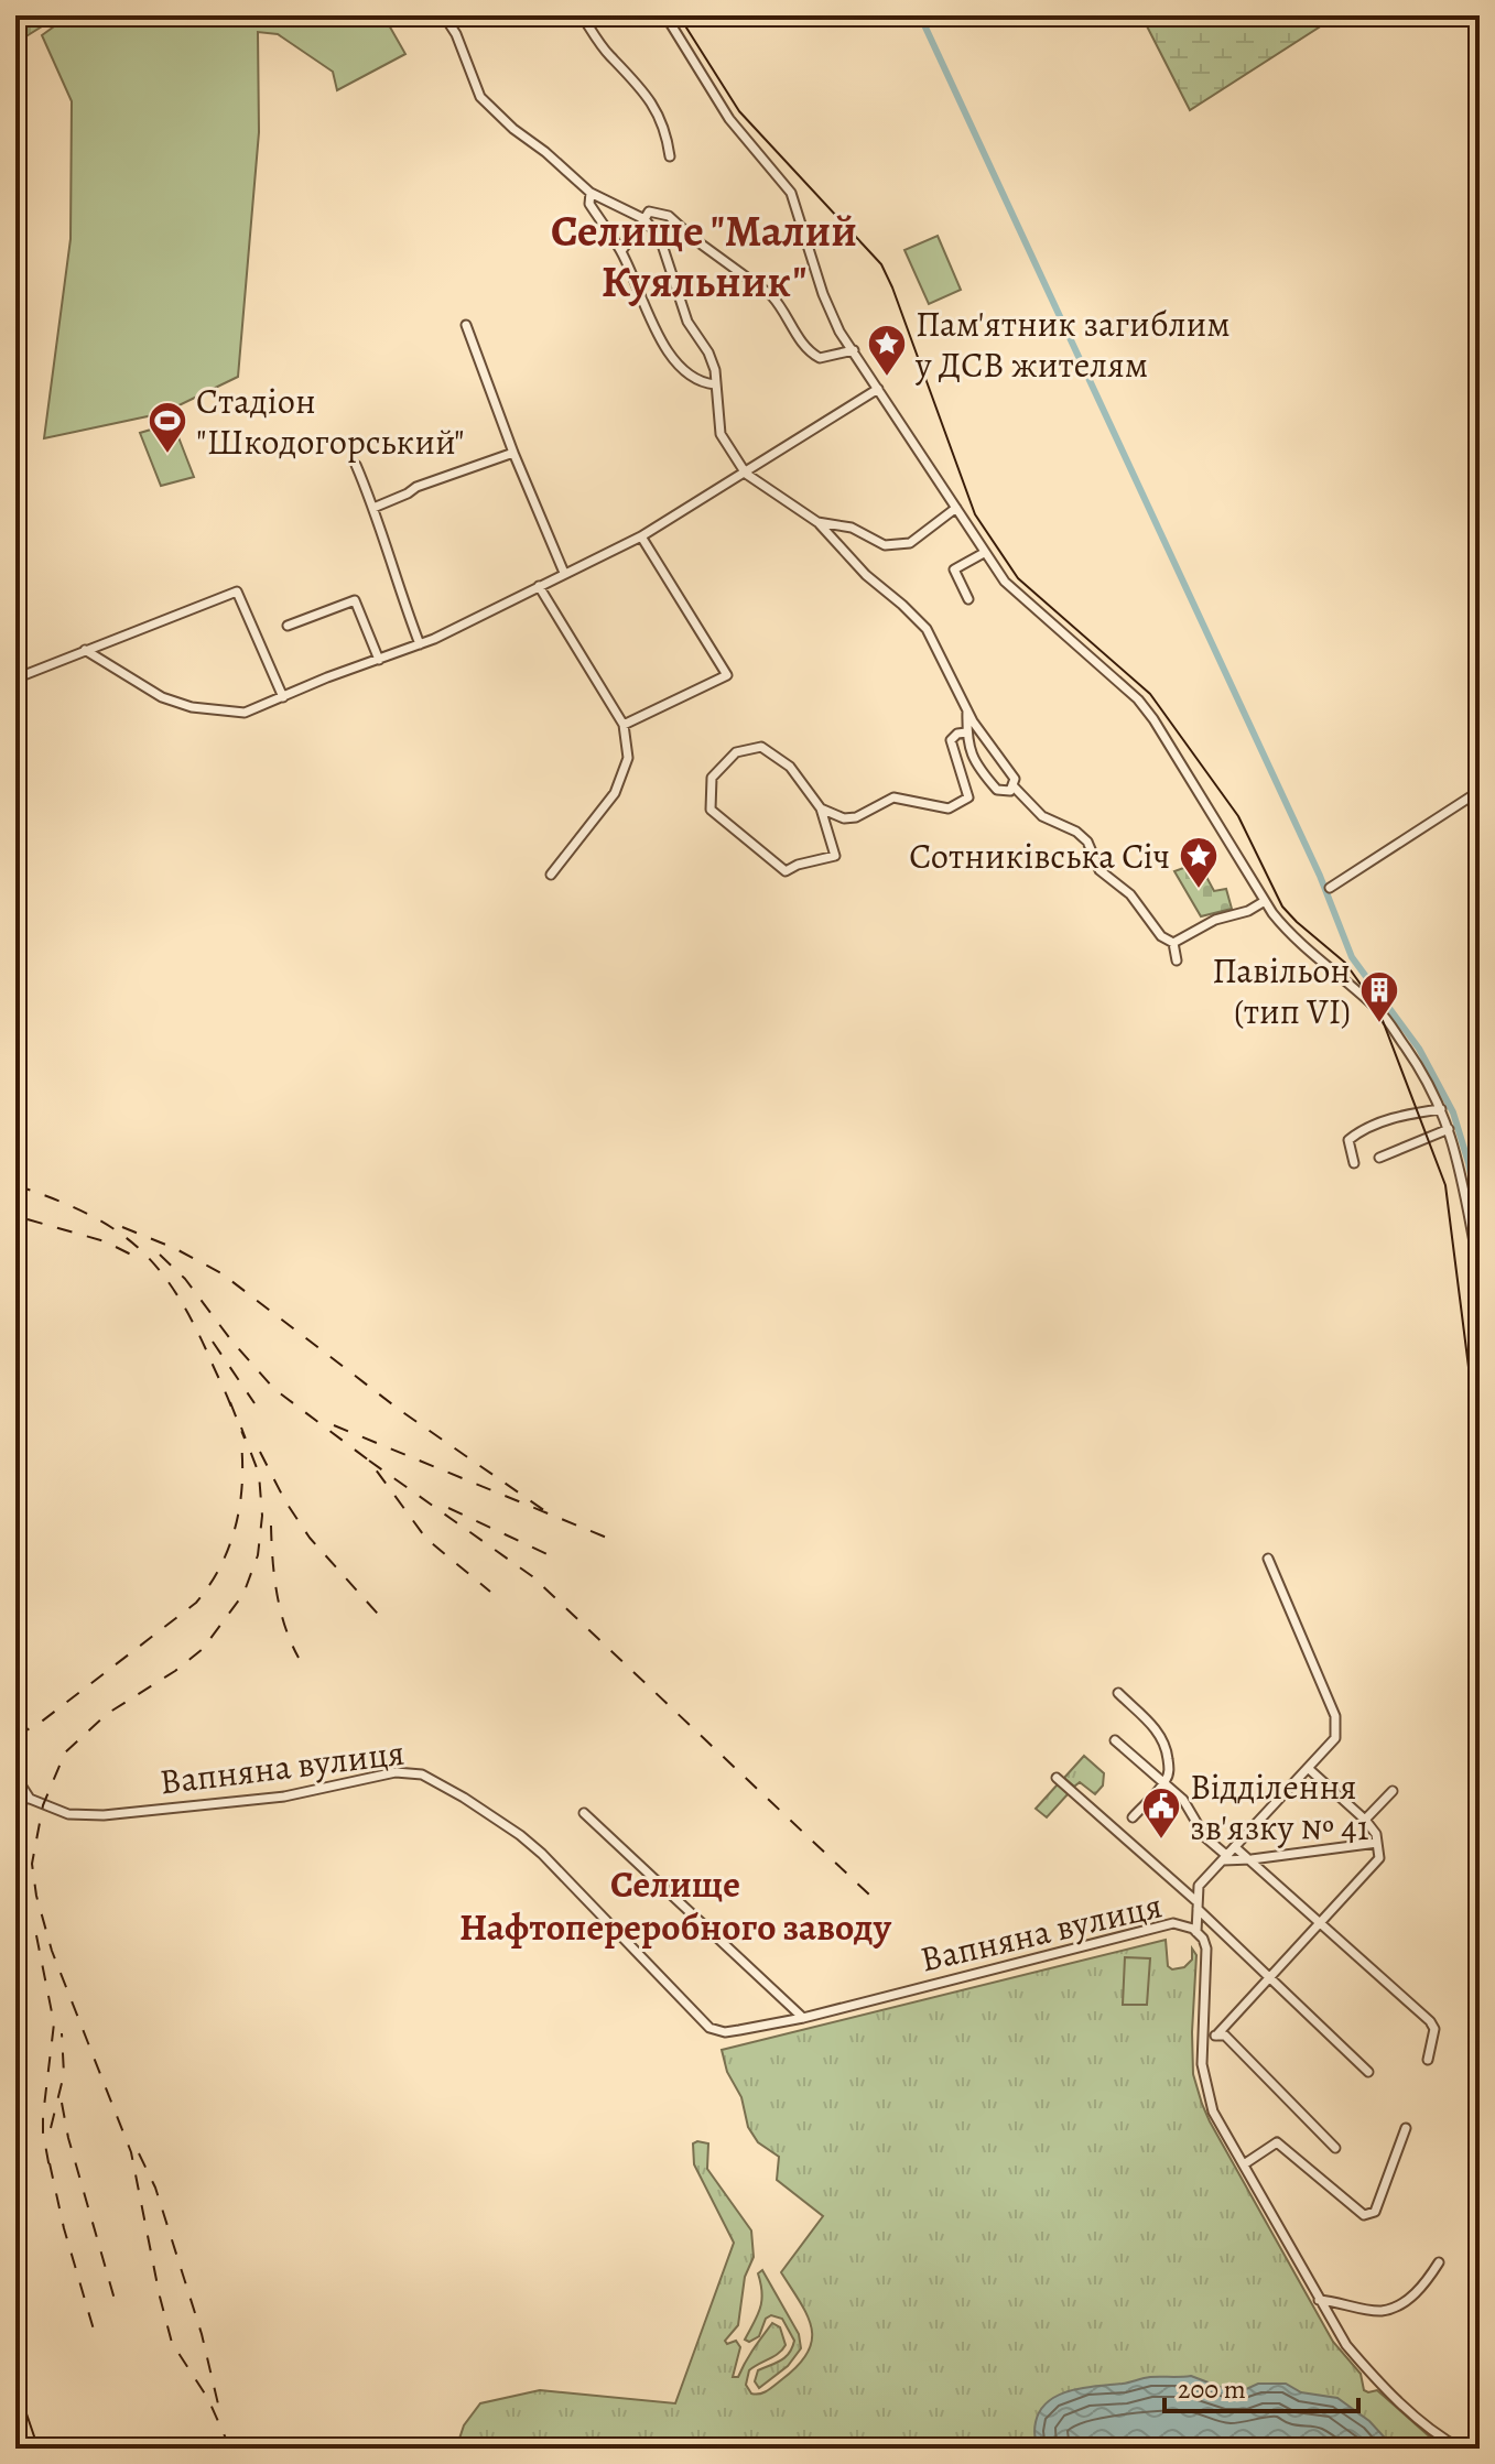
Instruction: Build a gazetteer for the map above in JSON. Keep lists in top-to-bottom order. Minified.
{"streets":{"street":["Вапняна вулиця"]},"districts":["Селище \"Малий Куяльник\"","Селище Нафтопереробного заводу"],"places":{"place":["Пам'ятник загиблим у ДСВ жителям","Сотниківська Січ"],"sports":["Стадіон \"Шкодогорський\""],"building":["Павільон (тип VI)"],"public building":["Відділення зв'язку № 41"]},"scale_bar":"200 m"}
